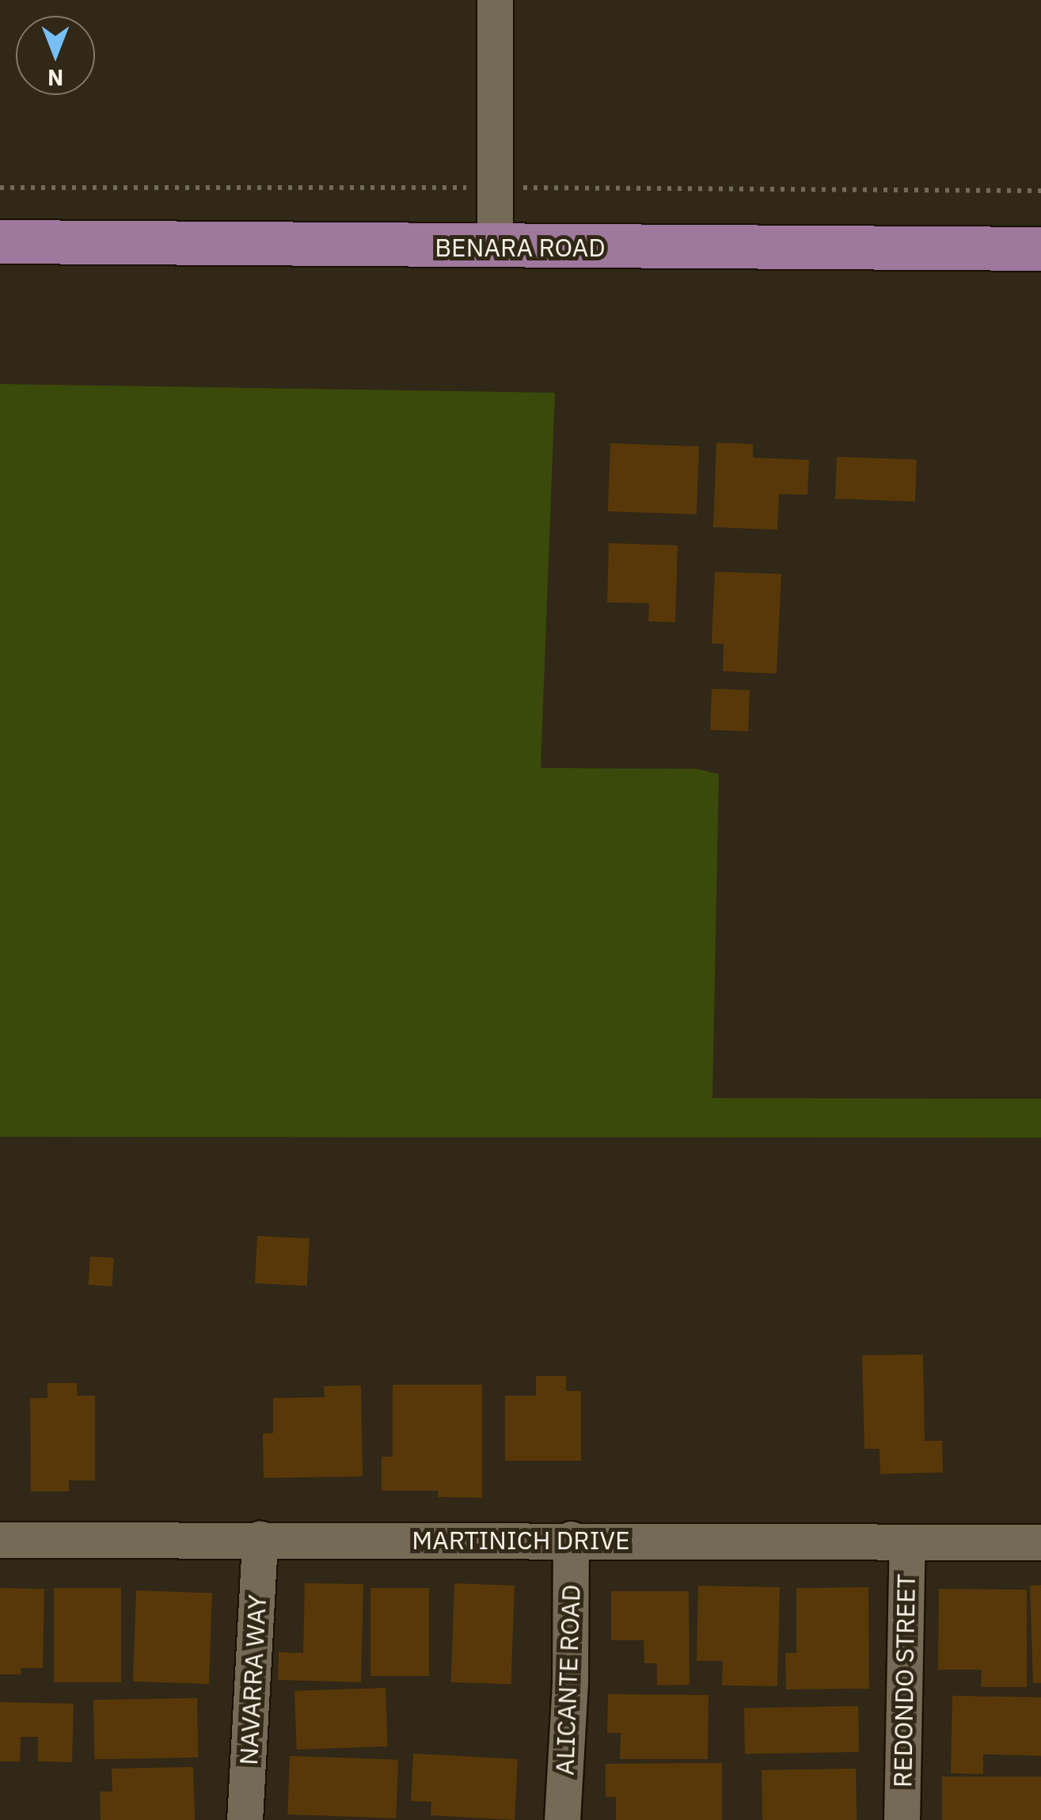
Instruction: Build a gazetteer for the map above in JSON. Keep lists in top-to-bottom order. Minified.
{"streets":{"main road":["BENARA ROAD"],"street":["MARTINICH DRIVE","NAVARRA WAY","ALICANTE ROAD","REDONDO STREET"]},"crossings":[["MARTINICH DRIVE","NAVARRA WAY"],["MARTINICH DRIVE","ALICANTE ROAD"],["MARTINICH DRIVE","REDONDO STREET"]],"north":"bottom"}
